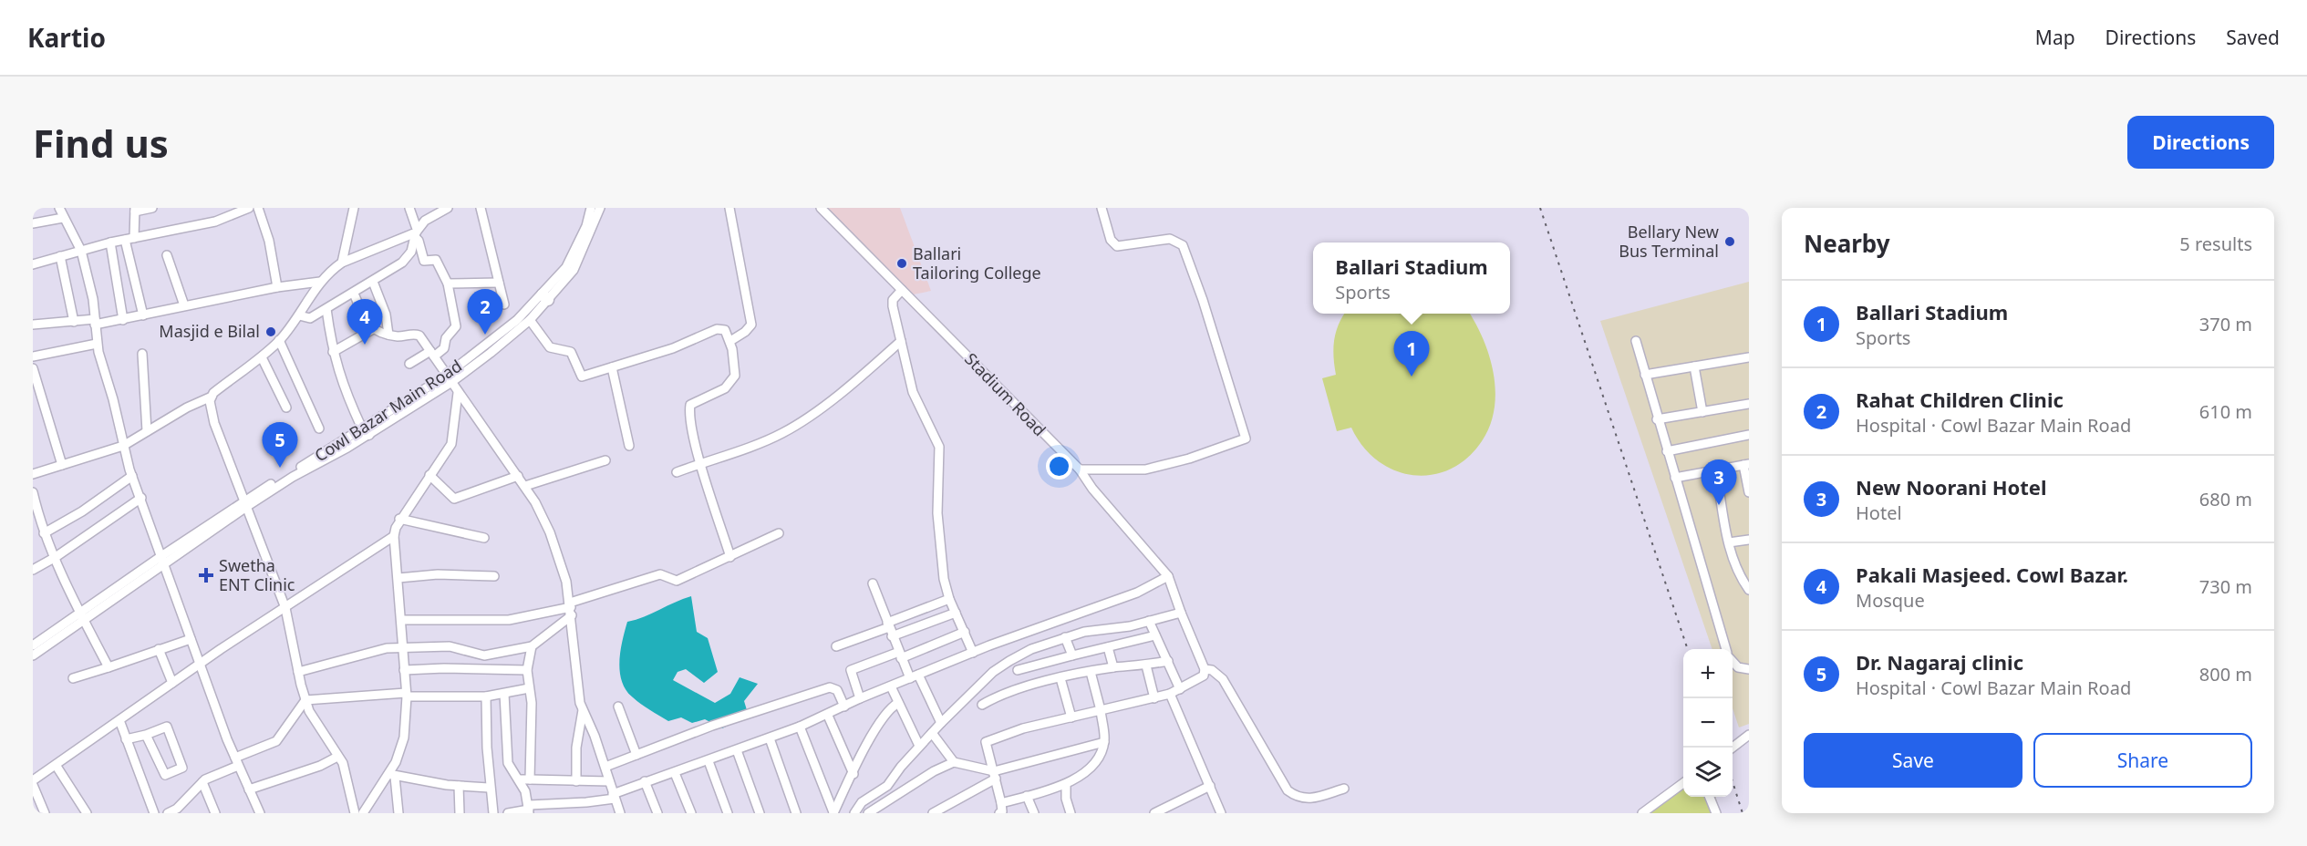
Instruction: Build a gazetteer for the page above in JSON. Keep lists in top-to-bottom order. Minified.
{"streets":{"street":["Stadium Road","Cowl Bazar Main Road"]},"places":{"other":["Bellary New Bus Terminal","Ballari Tailoring College","Masjid e Bilal"],"health":["Swetha ENT Clinic"]},"page":{"header":"Kartio","nav":["Map","Directions","Saved"],"buttons":["Directions",["Save","Share"]],"title":"Find us","heading":["Nearby","5 results"],"popup":["Ballari Stadium","Sports"],"list":[{"mark":"1","name":"Ballari Stadium","note":"Sports","value":"370 m"},{"mark":"2","name":"Rahat Children Clinic","note":"Hospital · Cowl Bazar Main Road","value":"610 m"},{"mark":"3","name":"New Noorani Hotel","note":"Hotel","value":"680 m"},{"mark":"4","name":"Pakali Masjeed. Cowl Bazar.","note":"Mosque","value":"730 m"},{"mark":"5","name":"Dr. Nagaraj clinic","note":"Hospital · Cowl Bazar Main Road","value":"800 m"}],"pins":["2","4","1","5","3"],"map_buttons":["+","−"]}}
